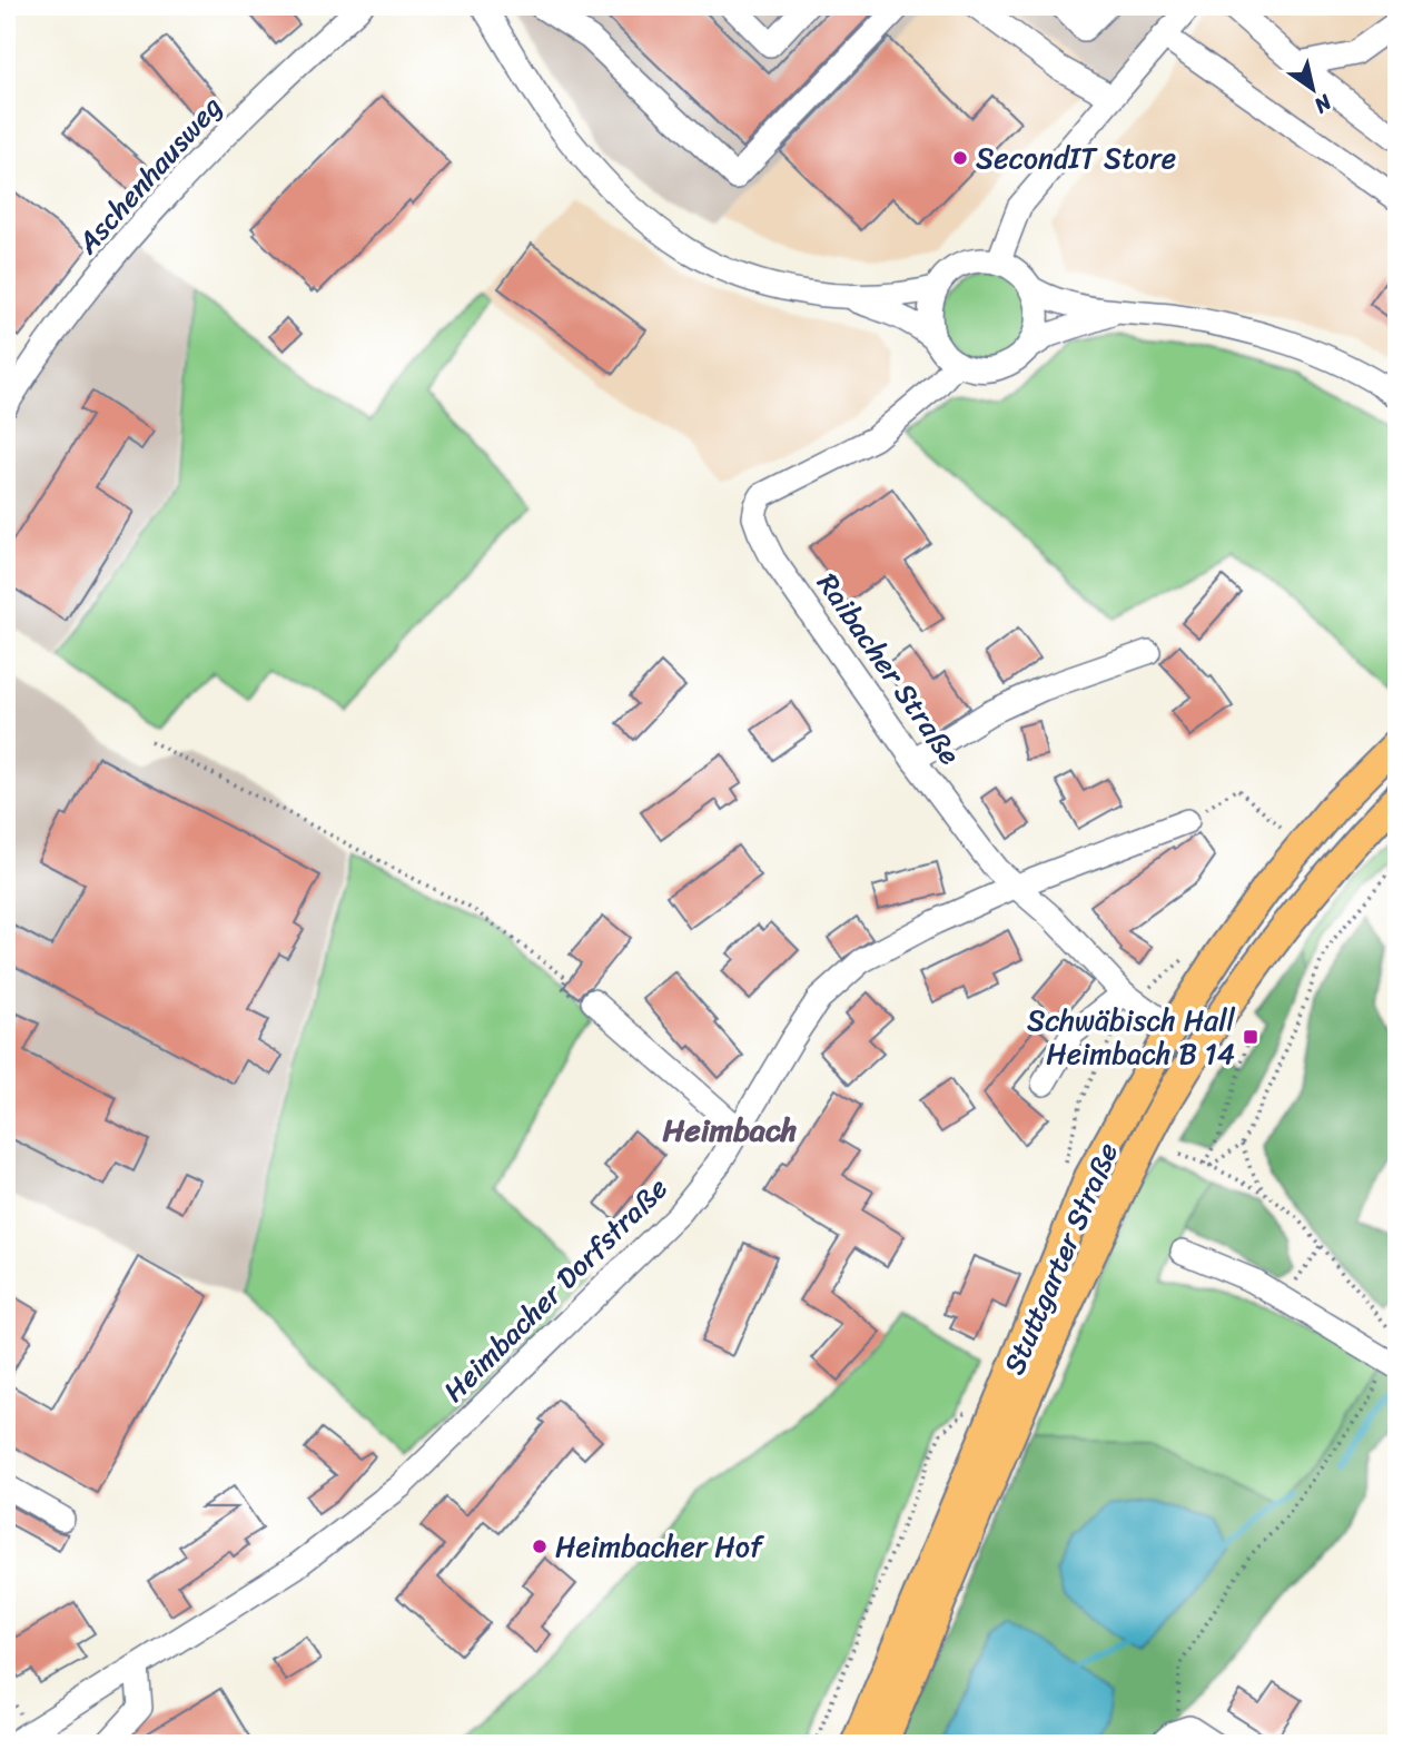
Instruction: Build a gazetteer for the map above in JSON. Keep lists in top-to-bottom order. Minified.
{"streets":{"main road":["Stuttgarter Straße"],"street":["Aschenhausweg","Raibacher Straße","Heimbacher Dorfstraße"]},"crossings":[["Raibacher Straße","Stuttgarter Straße"],["Raibacher Straße","Heimbacher Dorfstraße"]],"districts":["Heimbach"],"places":{"other":["SecondIT Store","Heimbacher Hof"],"transit":["Schwäbisch Hall Heimbach B 14"]},"north":"bottom right"}
